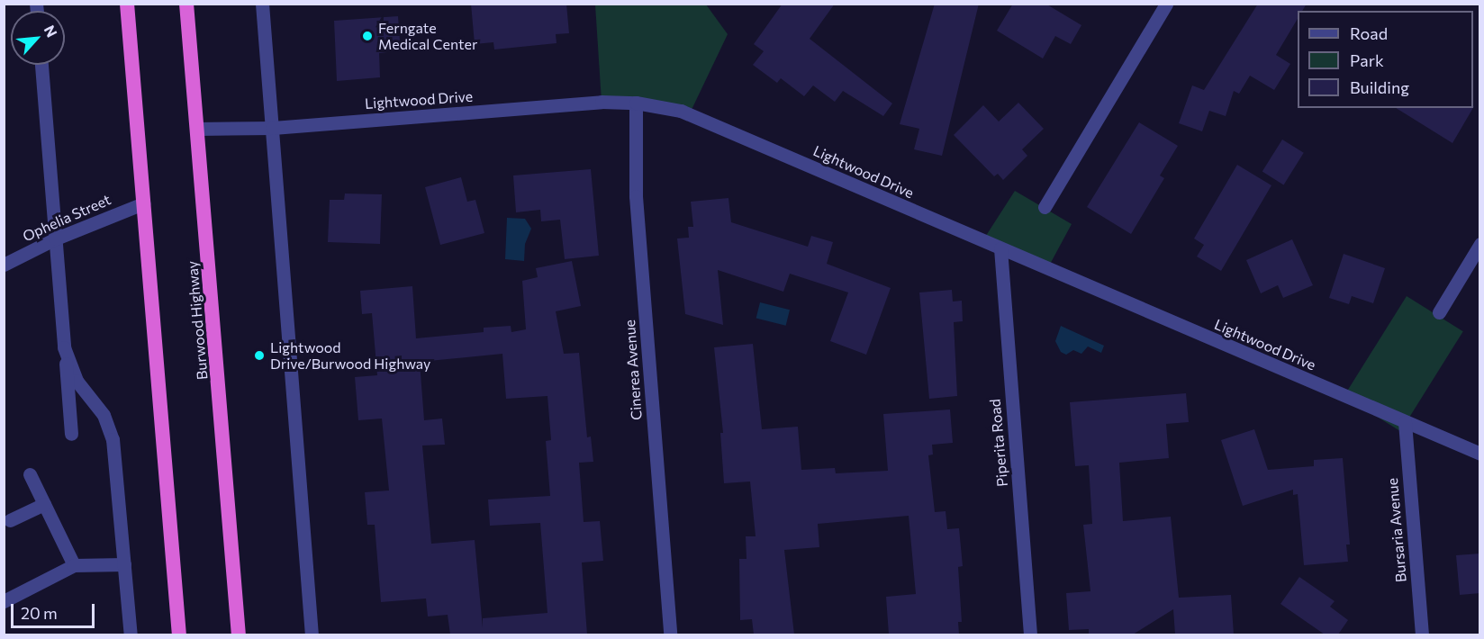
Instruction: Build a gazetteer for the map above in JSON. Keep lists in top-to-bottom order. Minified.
{"streets":{"highway":["Burwood Highway"],"street":["Lightwood Drive","Ophelia Street","Cinerea Avenue","Piperita Road","Bursaria Avenue"]},"crossings":[["Lightwood Drive","Burwood Highway"],["Lightwood Drive","Cinerea Avenue"],["Lightwood Drive","Piperita Road"],["Lightwood Drive","Bursaria Avenue"]],"places":["Ferngate Medical Center","Lightwood Drive/Burwood Highway"],"legend":["Road","Park","Building"],"scale_bar":"20 m","north":"top right"}
